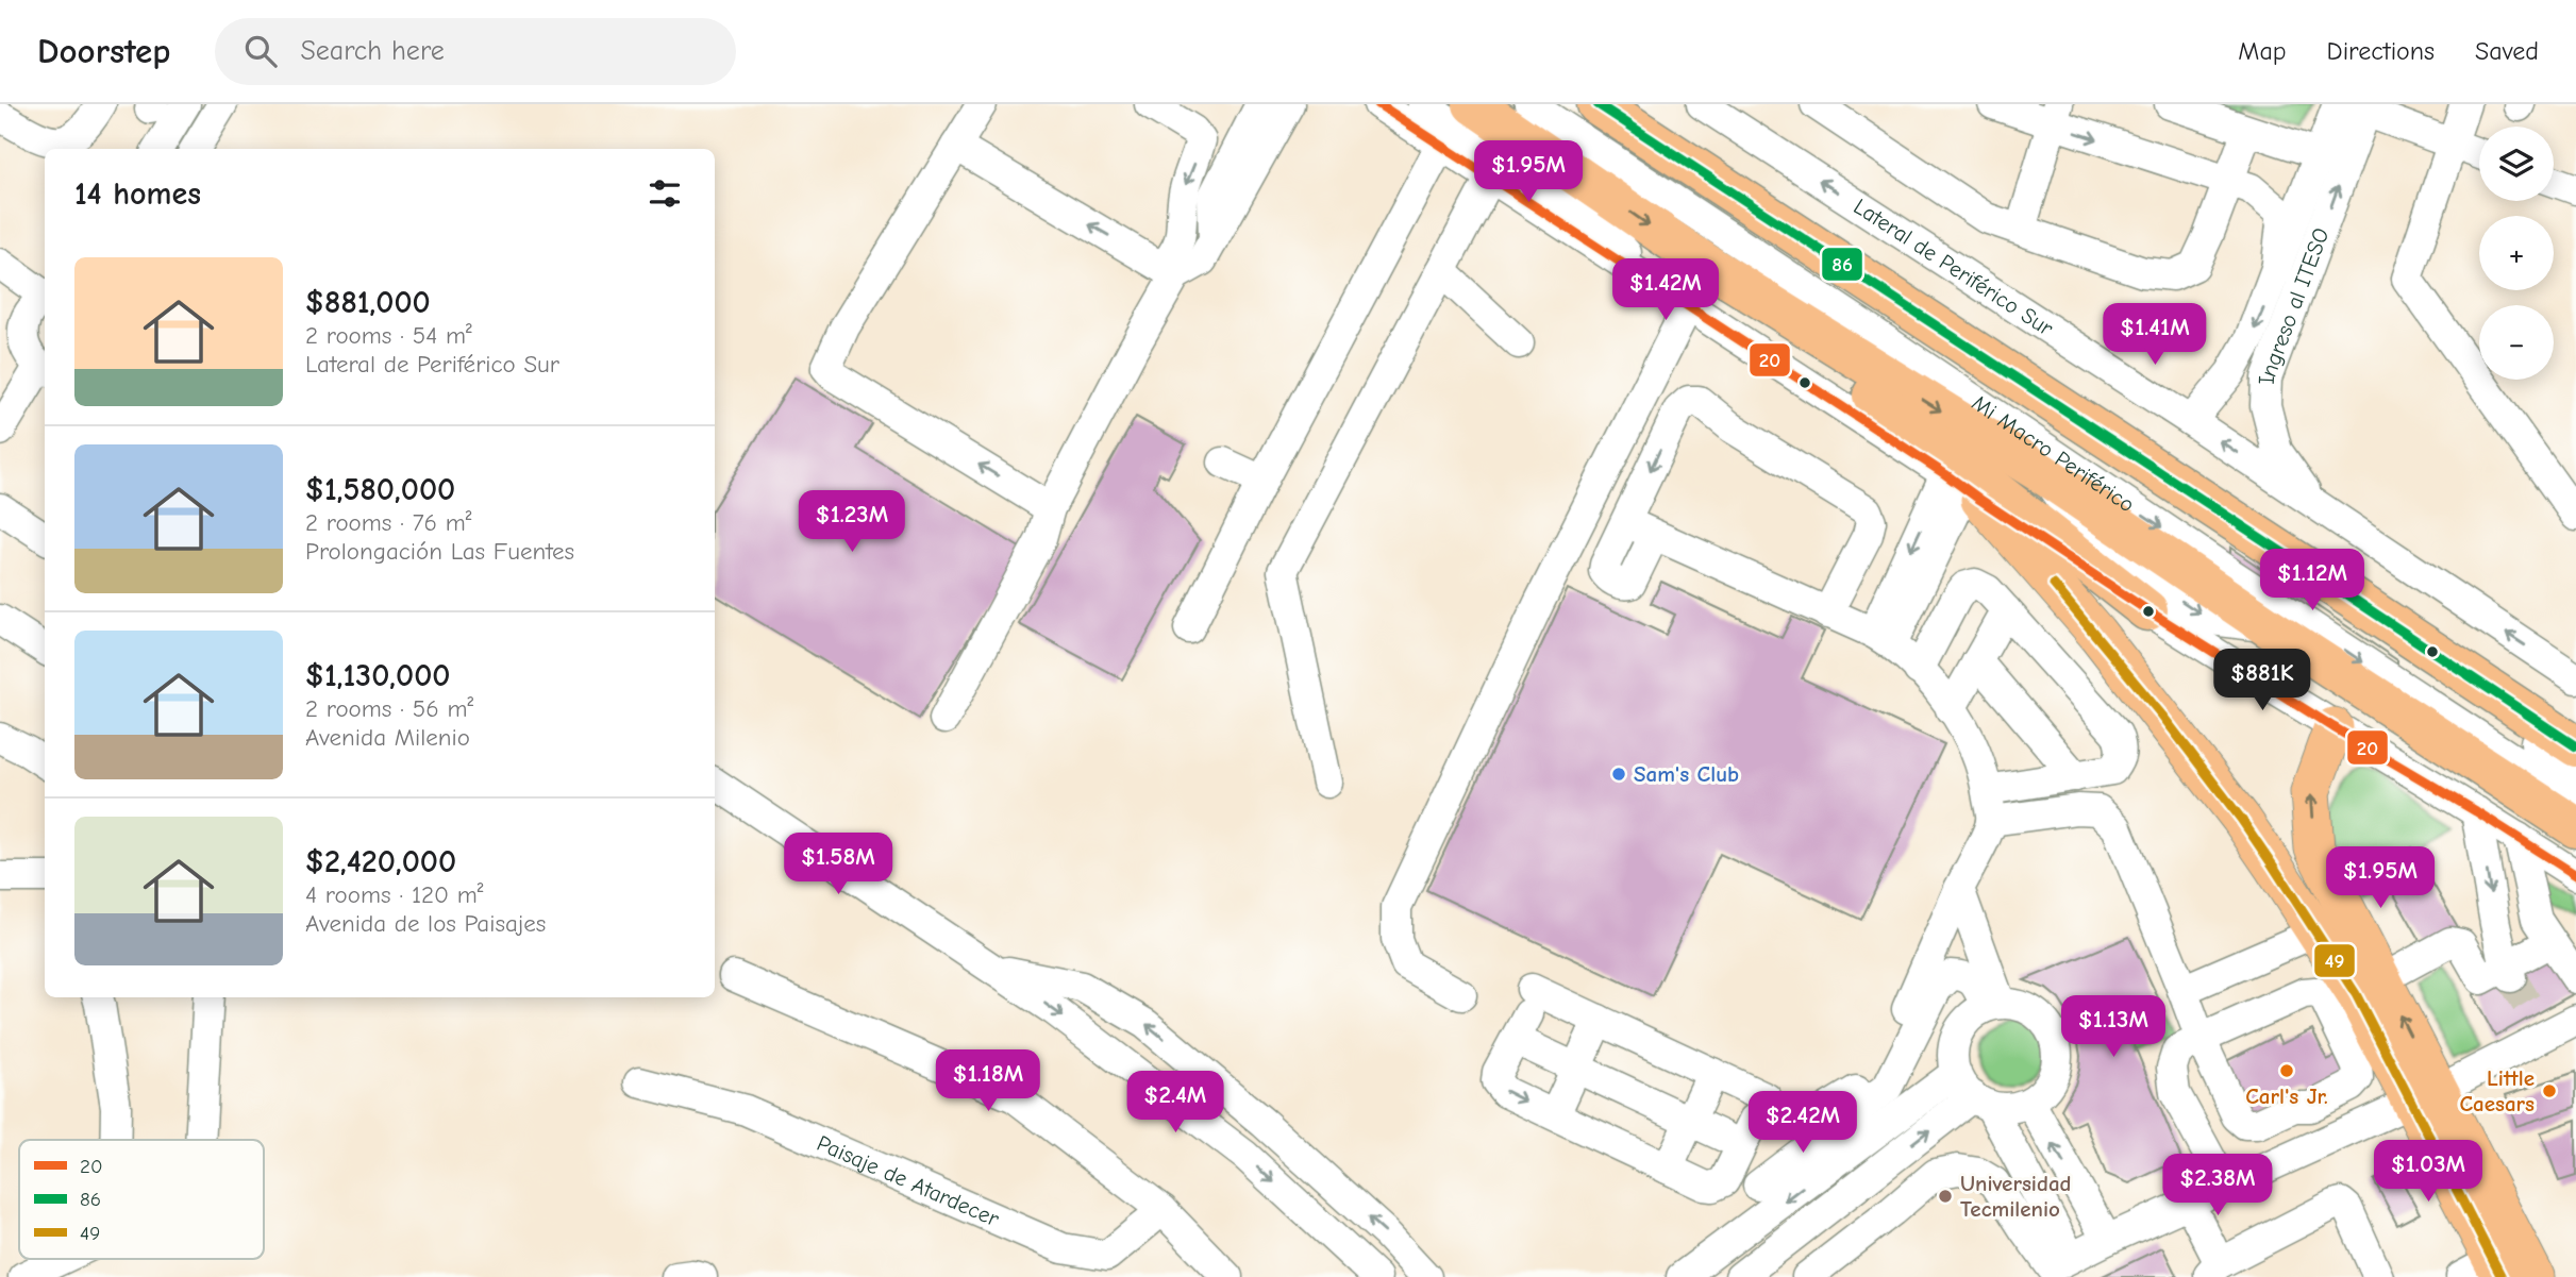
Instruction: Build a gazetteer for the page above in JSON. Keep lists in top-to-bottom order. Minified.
{"streets":{"street":["Lateral de Periférico Sur","Ingreso al ITESO","Mi Macro Periférico","Paisaje de Atardecer"]},"crossings":[["Lateral de Periférico Sur","Ingreso al ITESO"]],"places":["Sam's Club","Carl's Jr.","Little Caesars","Universidad Tecmilenio"],"lines":["transit line 20","transit line 86","transit line 49"],"legend":["20","86","49"],"page":{"header":"Doorstep","search":"Search here","nav":["Map","Directions","Saved"],"map_buttons":["+","−"],"price":["$1.95M","$1.42M","$1.41M","$1.23M","$1.12M","$881K","$1.58M","$1.95M","$1.13M","$1.18M","$2.4M","$2.42M","$1.03M","$2.38M"],"heading":"14 homes","list":[{"name":"$881,000","note":"2 rooms · 54 m² · Lateral de Periférico Sur"},{"name":"$1,580,000","note":"2 rooms · 76 m² · Prolongación Las Fuentes"},{"name":"$1,130,000","note":"2 rooms · 56 m² · Avenida Milenio"},{"name":"$2,420,000","note":"4 rooms · 120 m² · Avenida de los Paisajes"}]}}
